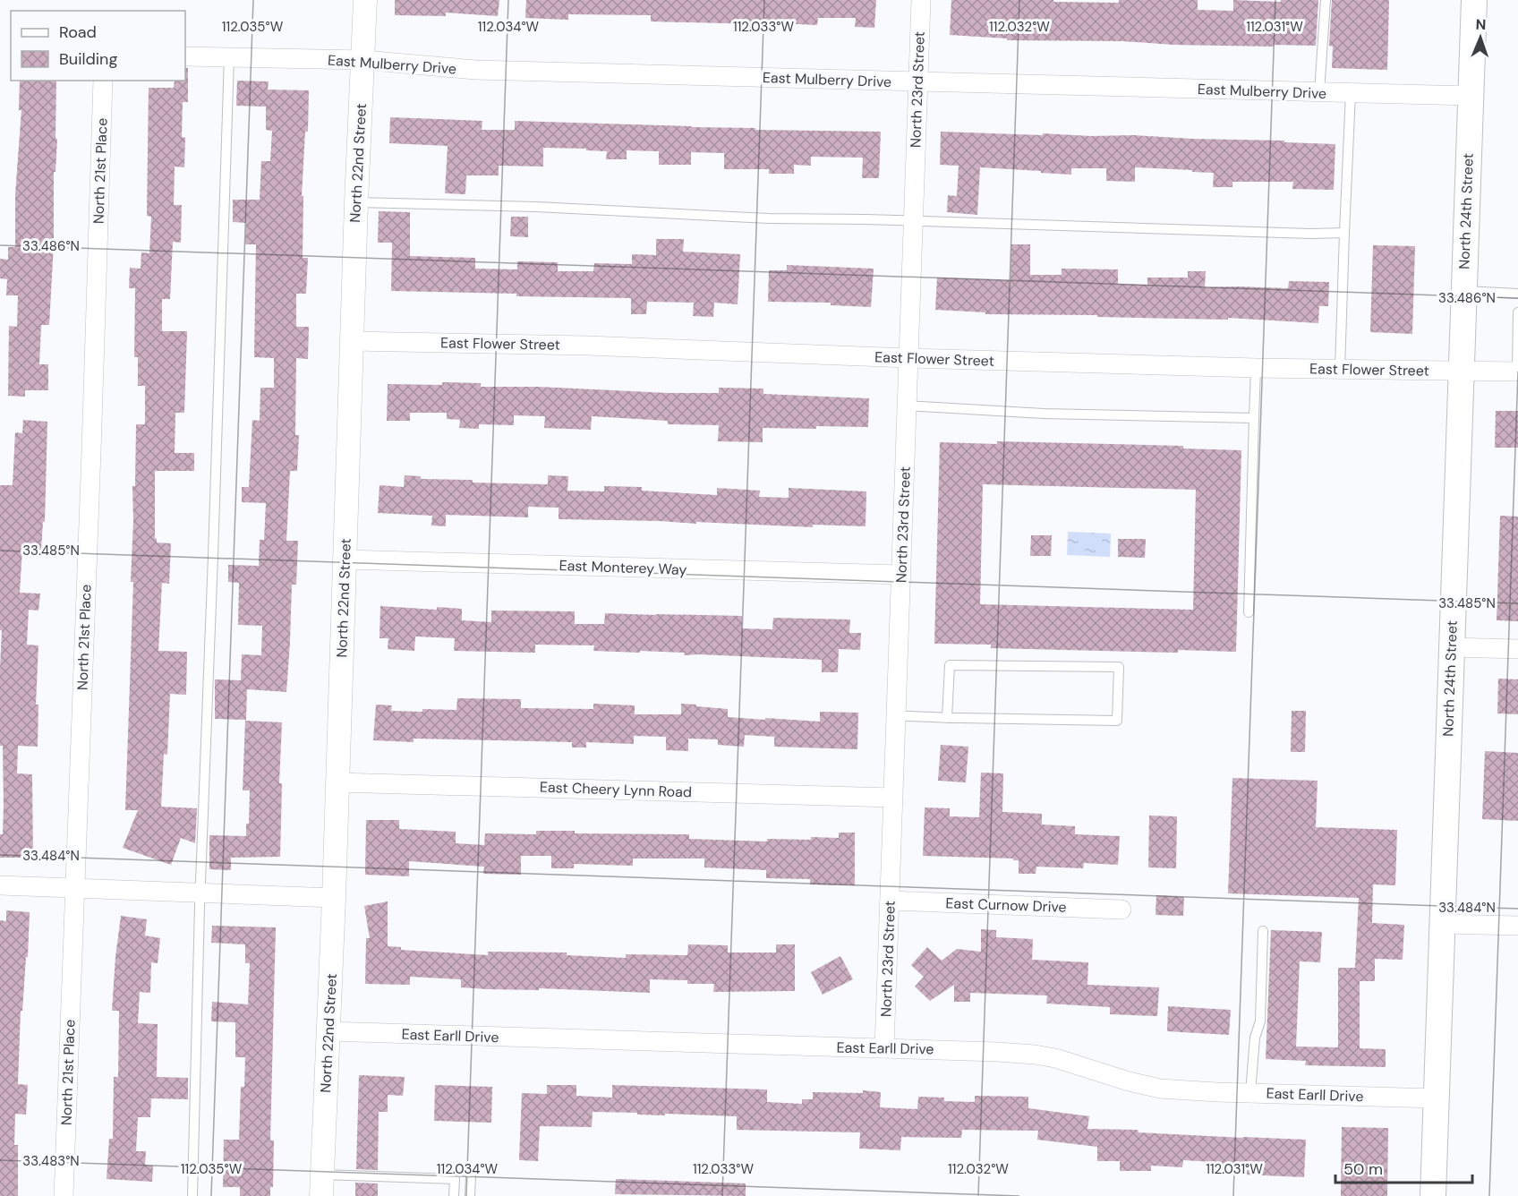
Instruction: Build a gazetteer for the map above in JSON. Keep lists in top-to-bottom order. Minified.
{"streets":{"main road":["North 24th Street"],"street":["East Mulberry Drive","North 23rd Street","North 22nd Street","North 21st Place","East Flower Street","East Monterey Way","East Cheery Lynn Road","East Curnow Drive","East Earll Drive"]},"crossings":[["East Mulberry Drive","North 23rd Street"],["East Mulberry Drive","North 22nd Street"],["East Mulberry Drive","North 24th Street"],["North 23rd Street","East Flower Street"],["North 23rd Street","East Monterey Way"],["North 23rd Street","East Cheery Lynn Road"],["North 23rd Street","East Curnow Drive"],["North 23rd Street","East Earll Drive"],["North 22nd Street","East Flower Street"],["North 22nd Street","East Monterey Way"],["North 22nd Street","East Cheery Lynn Road"],["North 22nd Street","East Earll Drive"],["North 24th Street","East Flower Street"],["North 24th Street","East Earll Drive"]],"legend":["Road","Building"],"scale_bar":"50 m","north":"top","coordinates":["112.035°W","112.034°W","112.033°W","112.032°W","112.031°W","33.486°N","33.485°N","33.484°N","33.483°N"]}
